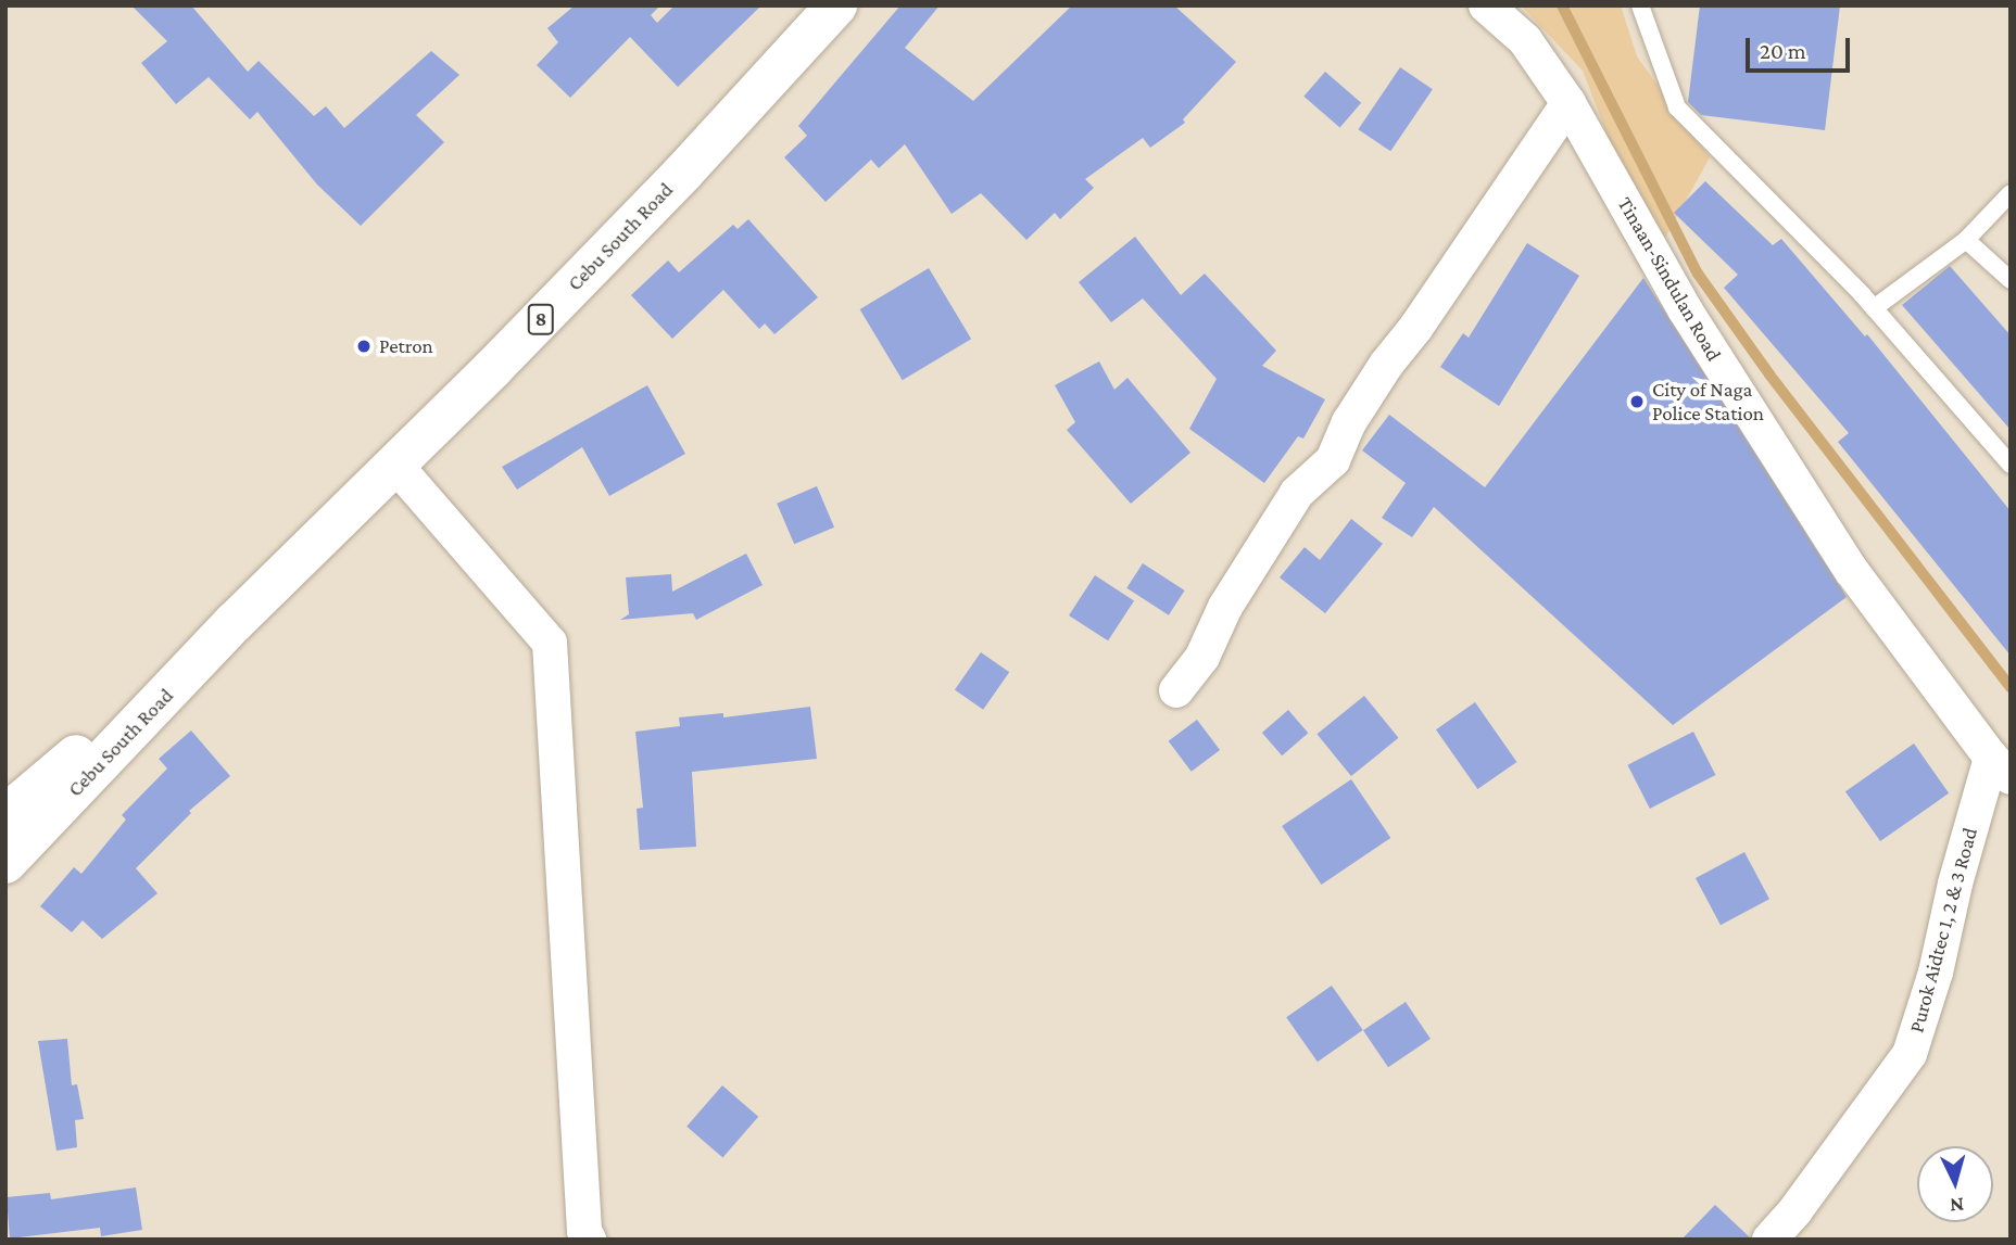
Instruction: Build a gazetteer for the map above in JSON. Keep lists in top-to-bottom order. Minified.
{"streets":{"highway":["Cebu South Road","8"],"street":["Tinaan-Sindulan Road","Purok Aidtec 1, 2 & 3 Road"]},"crossings":[["Tinaan-Sindulan Road","Purok Aidtec 1, 2 & 3 Road"]],"places":["Petron","City of Naga Police Station"],"scale_bar":"20 m","north":"bottom"}
